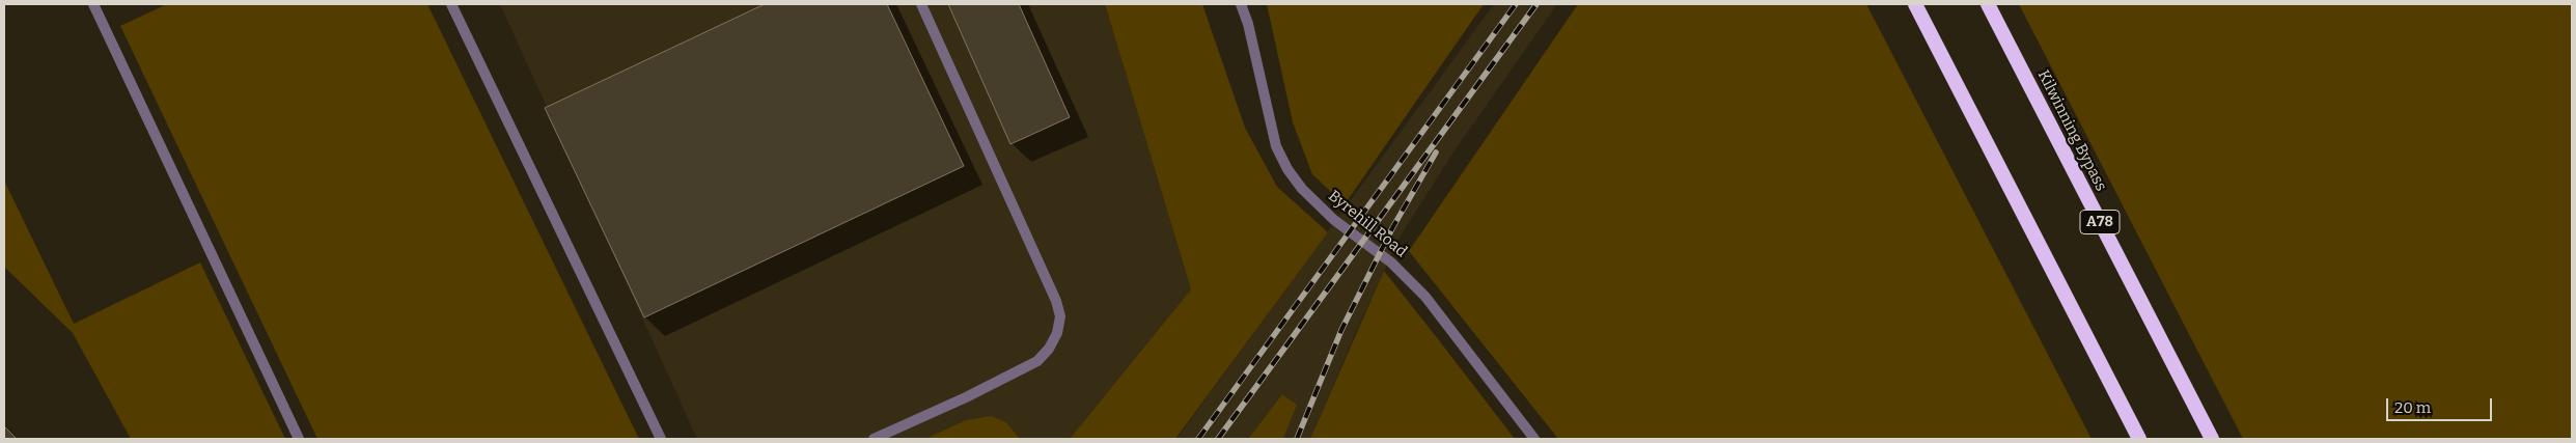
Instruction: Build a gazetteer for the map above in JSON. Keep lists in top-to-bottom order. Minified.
{"streets":{"highway":["Kilwinning Bypass","A78"],"street":["Byrehill Road"]},"scale_bar":"20 m"}
